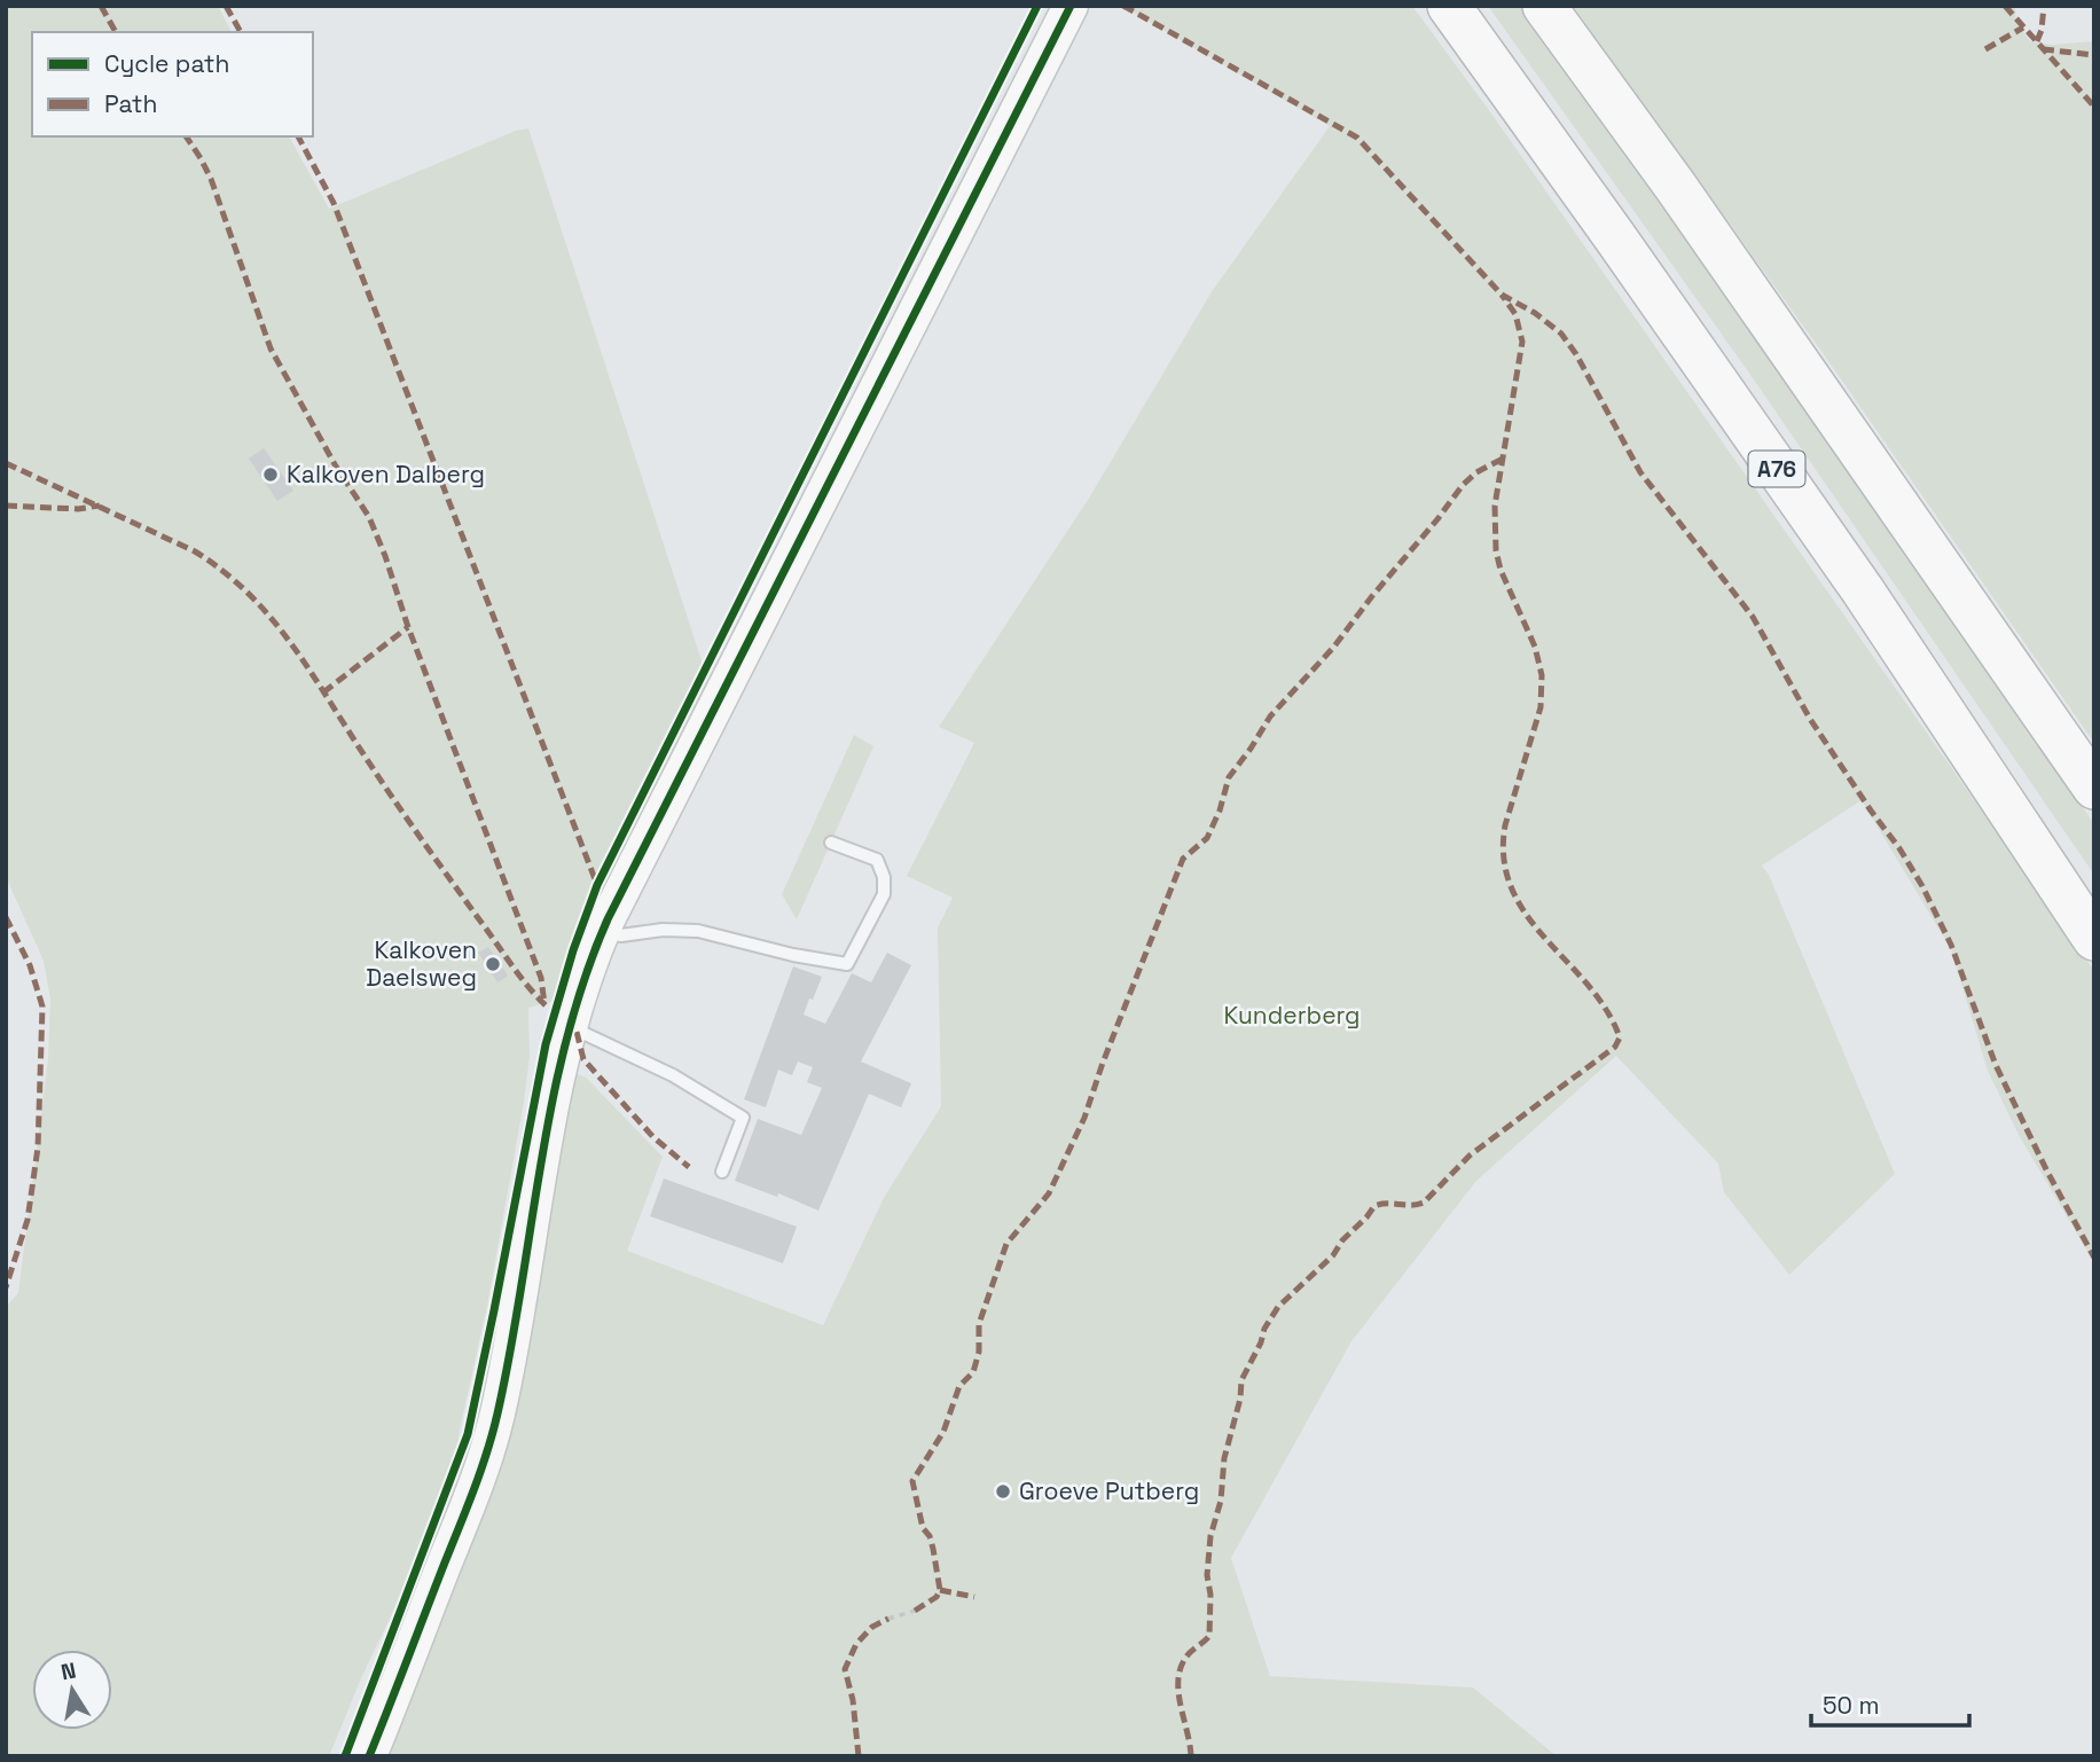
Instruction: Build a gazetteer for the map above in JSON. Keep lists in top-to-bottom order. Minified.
{"streets":{"highway":["A76"]},"parks":["Kunderberg"],"places":["Kalkoven Dalberg","Kalkoven Daelsweg","Groeve Putberg"],"legend":["Cycle path","Path"],"scale_bar":"50 m","north":"top"}
